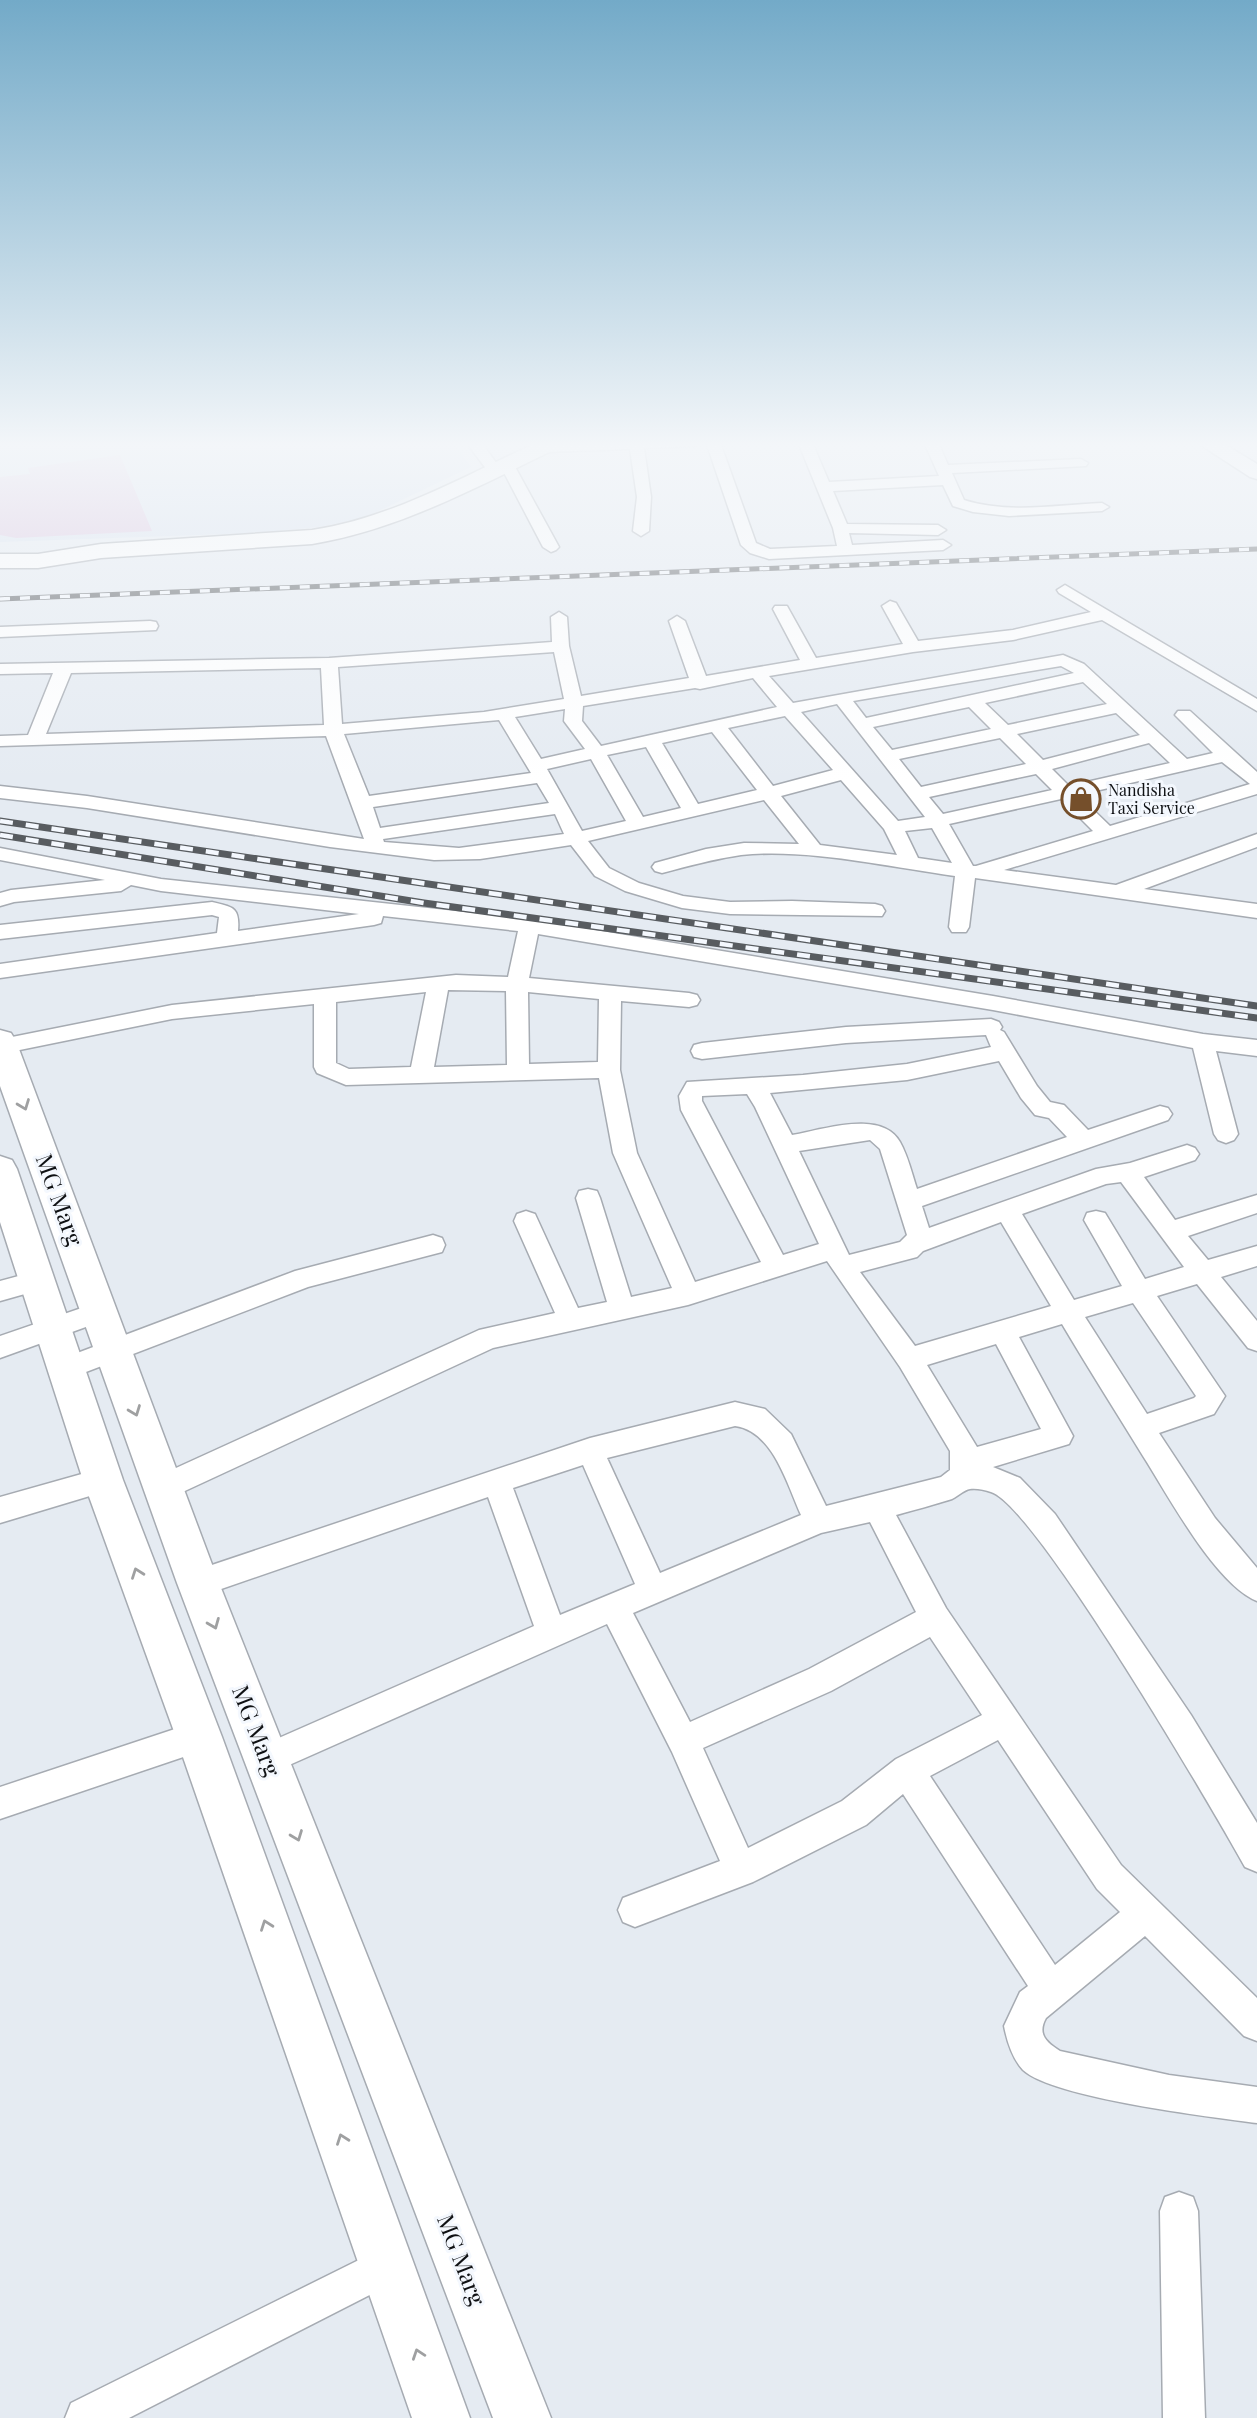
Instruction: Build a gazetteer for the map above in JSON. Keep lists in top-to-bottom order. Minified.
{"streets":{"main road":["MG Marg"]},"places":{"shop":["Nandisha Taxi Service"]}}
